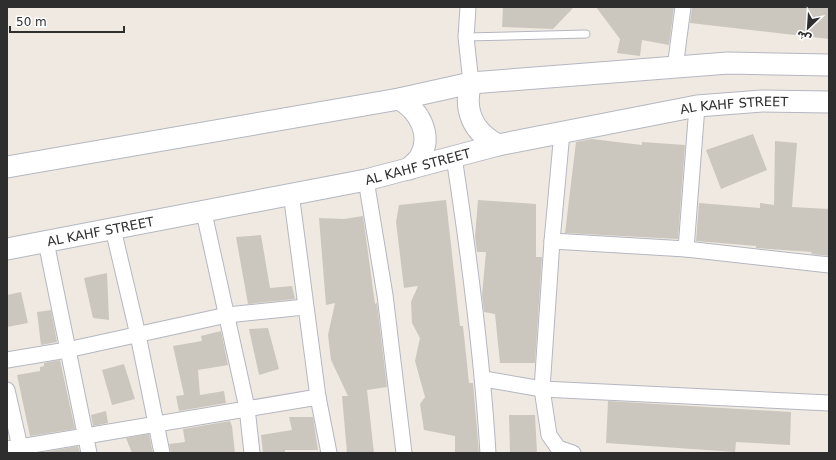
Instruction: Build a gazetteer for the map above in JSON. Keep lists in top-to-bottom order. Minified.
{"streets":{"main road":["AL KAHF STREET"]},"scale_bar":"50 m","north":"bottom left"}
